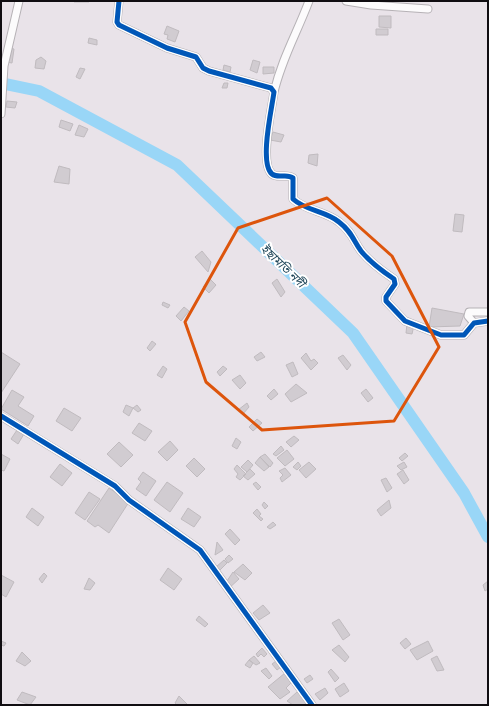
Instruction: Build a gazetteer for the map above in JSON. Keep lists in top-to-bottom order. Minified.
{"water":["ইছামতি নদী"]}
